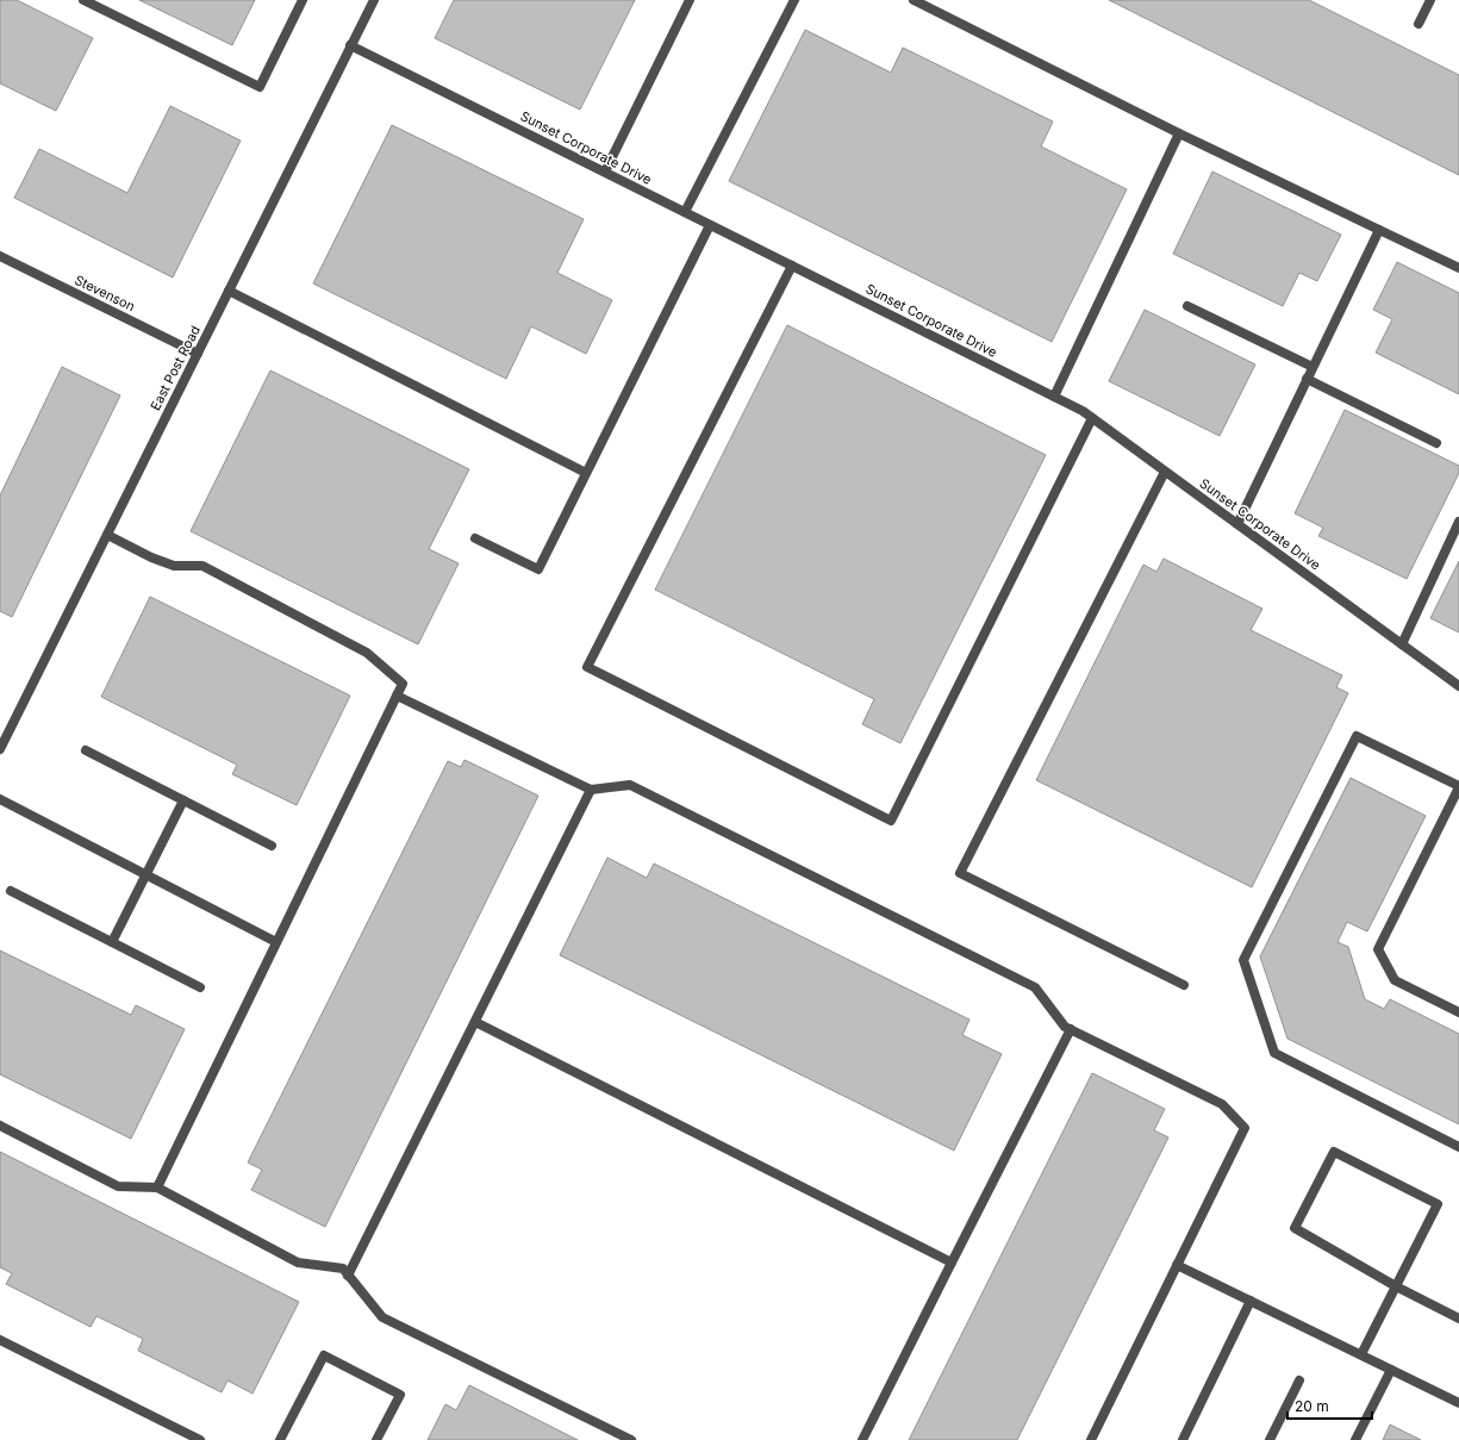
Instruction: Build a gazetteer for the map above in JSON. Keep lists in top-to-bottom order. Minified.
{"streets":{"street":["Sunset Corporate Drive","Stevenson","East Post Road"]},"crossings":[["Sunset Corporate Drive","East Post Road"],["Stevenson","East Post Road"]],"scale_bar":"20 m"}
